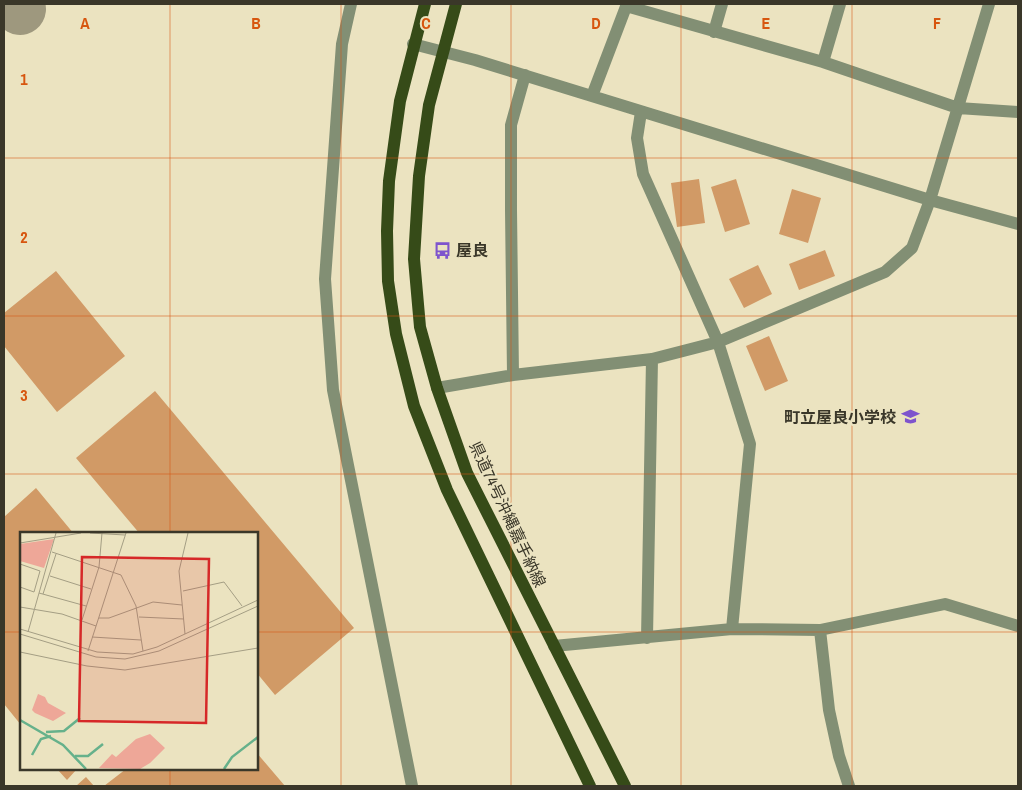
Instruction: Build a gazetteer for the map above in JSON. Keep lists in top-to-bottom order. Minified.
{"streets":{"main road":["県道74号沖縄嘉手納線"]},"places":{"bus stop":["屋良"],"school or university":["町立屋良小学校"]},"grid":{"columns":["A","B","C","D","E","F"],"rows":["1","2","3"]}}
